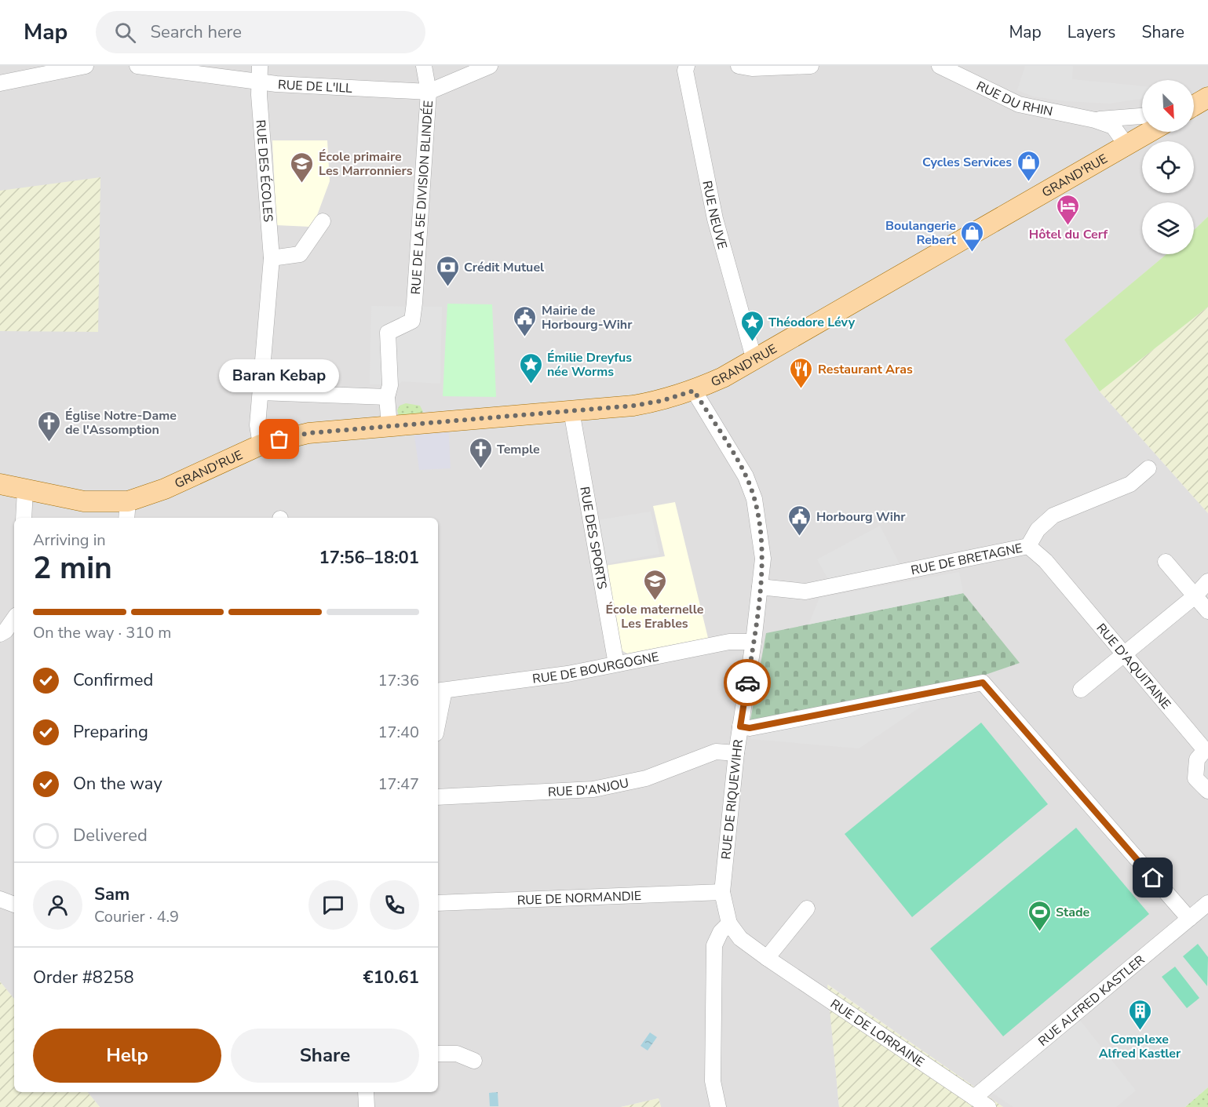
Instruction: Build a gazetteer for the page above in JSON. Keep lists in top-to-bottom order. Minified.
{"streets":{"main road":["GRAND'RUE"],"street":["RUE DE L'ILL","RUE DU RHIN","RUE DES ÉCOLES","RUE DE LA 5E DIVISION BLINDÉE","RUE NEUVE","RUE DES SPORTS","RUE DE BRETAGNE","RUE D'AQUITAINE","RUE DE BOURGOGNE","RUE D'ANJOU","RUE DE RIQUEWIHR","RUE DE NORMANDIE","RUE ALFRED KASTLER","RUE DE LORRAINE"]},"crossings":[["RUE DE L'ILL","RUE DES ÉCOLES"],["RUE DE L'ILL","RUE DE LA 5E DIVISION BLINDÉE"],["RUE DU RHIN","GRAND'RUE"],["RUE DES ÉCOLES","GRAND'RUE"],["GRAND'RUE","RUE NEUVE"],["GRAND'RUE","RUE DES SPORTS"],["GRAND'RUE","RUE DE RIQUEWIHR"],["RUE DES SPORTS","RUE DE BOURGOGNE"],["RUE DE BRETAGNE","RUE D'AQUITAINE"],["RUE DE BRETAGNE","RUE DE RIQUEWIHR"],["RUE DE BOURGOGNE","RUE DE RIQUEWIHR"],["RUE D'ANJOU","RUE DE RIQUEWIHR"],["RUE DE RIQUEWIHR","RUE DE NORMANDIE"],["RUE DE RIQUEWIHR","RUE DE LORRAINE"],["RUE ALFRED KASTLER","RUE DE LORRAINE"]],"places":{"shop":["Cycles Services","Boulangerie Rebert"],"school or university":["École primaire Les Marronniers","École maternelle Les Erables"],"hotel":["Hôtel du Cerf"],"bank":["Crédit Mutuel"],"public building":["Mairie de Horbourg-Wihr","Horbourg Wihr"],"place":["Théodore Lévy","Émilie Dreyfus née Worms"],"restaurant":["Restaurant Aras"],"other":["Baran Kebap"],"church":["Église Notre-Dame de l'Assomption","Temple"],"sports":["Stade"],"building":["Complexe Alfred Kastler"]},"north":"bottom right","page":{"header":"Map","search":"Search here","nav":["Map","Layers","Share"],"bubble":"Baran Kebap","heading":["2 min","Arriving in","17:56–18:01"],"panel":["Sam","Courier · 4.9","Order #8258","€10.61"],"bar":"On the way · 310 m","list":[["Confirmed","17:36"],["Preparing","17:40"],["On the way","17:47"],"Delivered"],"buttons":["Help","Share"]}}
